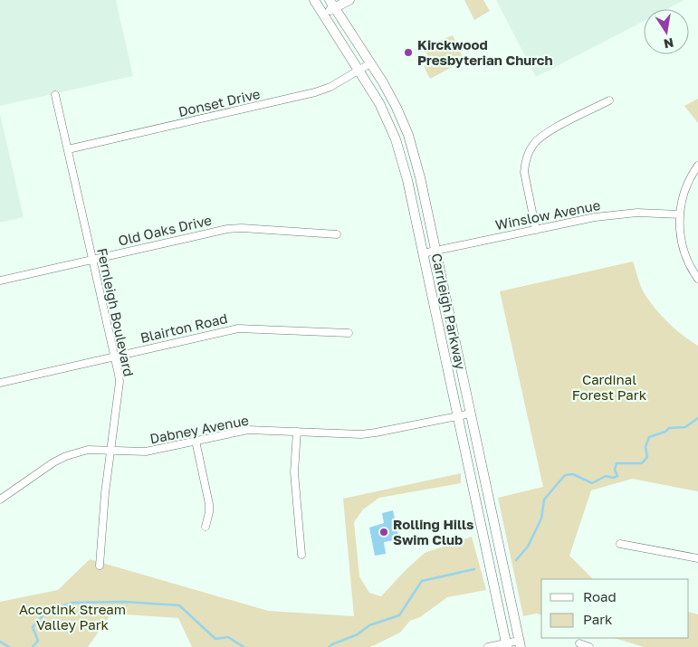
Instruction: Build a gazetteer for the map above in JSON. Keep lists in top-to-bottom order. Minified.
{"streets":{"street":["Donset Drive","Winslow Avenue","Old Oaks Drive","Carrleigh Parkway","Fernleigh Boulevard","Blairton Road","Dabney Avenue"]},"crossings":[["Donset Drive","Carrleigh Parkway"],["Donset Drive","Fernleigh Boulevard"],["Winslow Avenue","Carrleigh Parkway"],["Old Oaks Drive","Fernleigh Boulevard"],["Carrleigh Parkway","Dabney Avenue"],["Fernleigh Boulevard","Blairton Road"],["Fernleigh Boulevard","Dabney Avenue"]],"parks":["Cardinal Forest Park","Accotink Stream Valley Park"],"places":["Kirckwood Presbyterian Church","Rolling Hills Swim Club"],"legend":["Road","Park"],"north":"bottom"}
